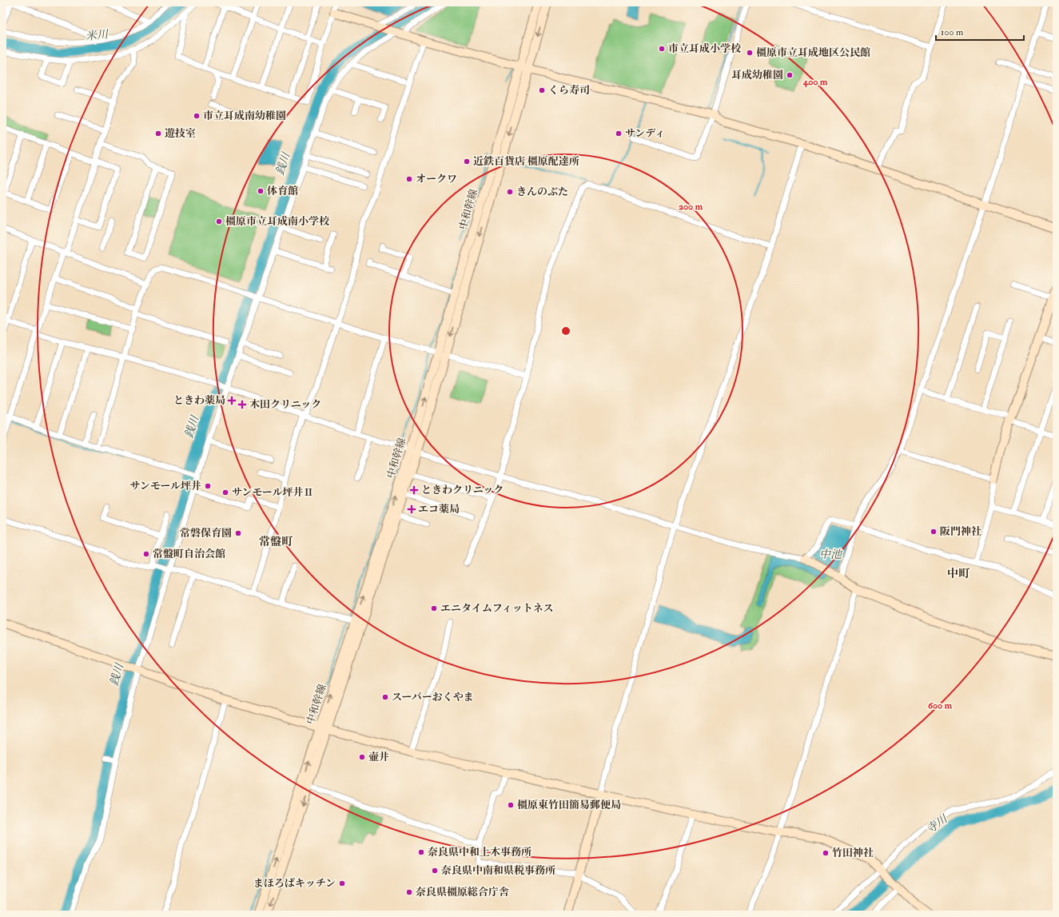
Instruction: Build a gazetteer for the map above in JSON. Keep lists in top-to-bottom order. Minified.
{"streets":{"street":["中和幹線"]},"districts":["常盤町","中町"],"water":["米川","銭川","中池","寺川"],"places":{"other":["市立耳成小学校","橿原市立耳成地区公民館","耳成幼稚園","くら寿司","市立耳成南幼稚園","遊技室","サンディ","近鉄百貨店 橿原配達所","オークワ","体育館","きんのぶた","橿原市立耳成南小学校","サンモール坪井","サンモール坪井Ⅱ","阪門神社","常磐保育園","常盤町自治会館","エニタイムフィットネス","スーパーおくやま","壷井","橿原東竹田簡易郵便局","奈良県中和土木事務所","竹田神社","奈良県中南和県税事務所","まほろばキッチン","奈良県橿原総合庁舎"],"health":["ときわ薬局","木田クリニック","ときわクリニック","エコ薬局"]},"scale_bar":"100 m","rings":["400 m","200 m","600 m"]}
